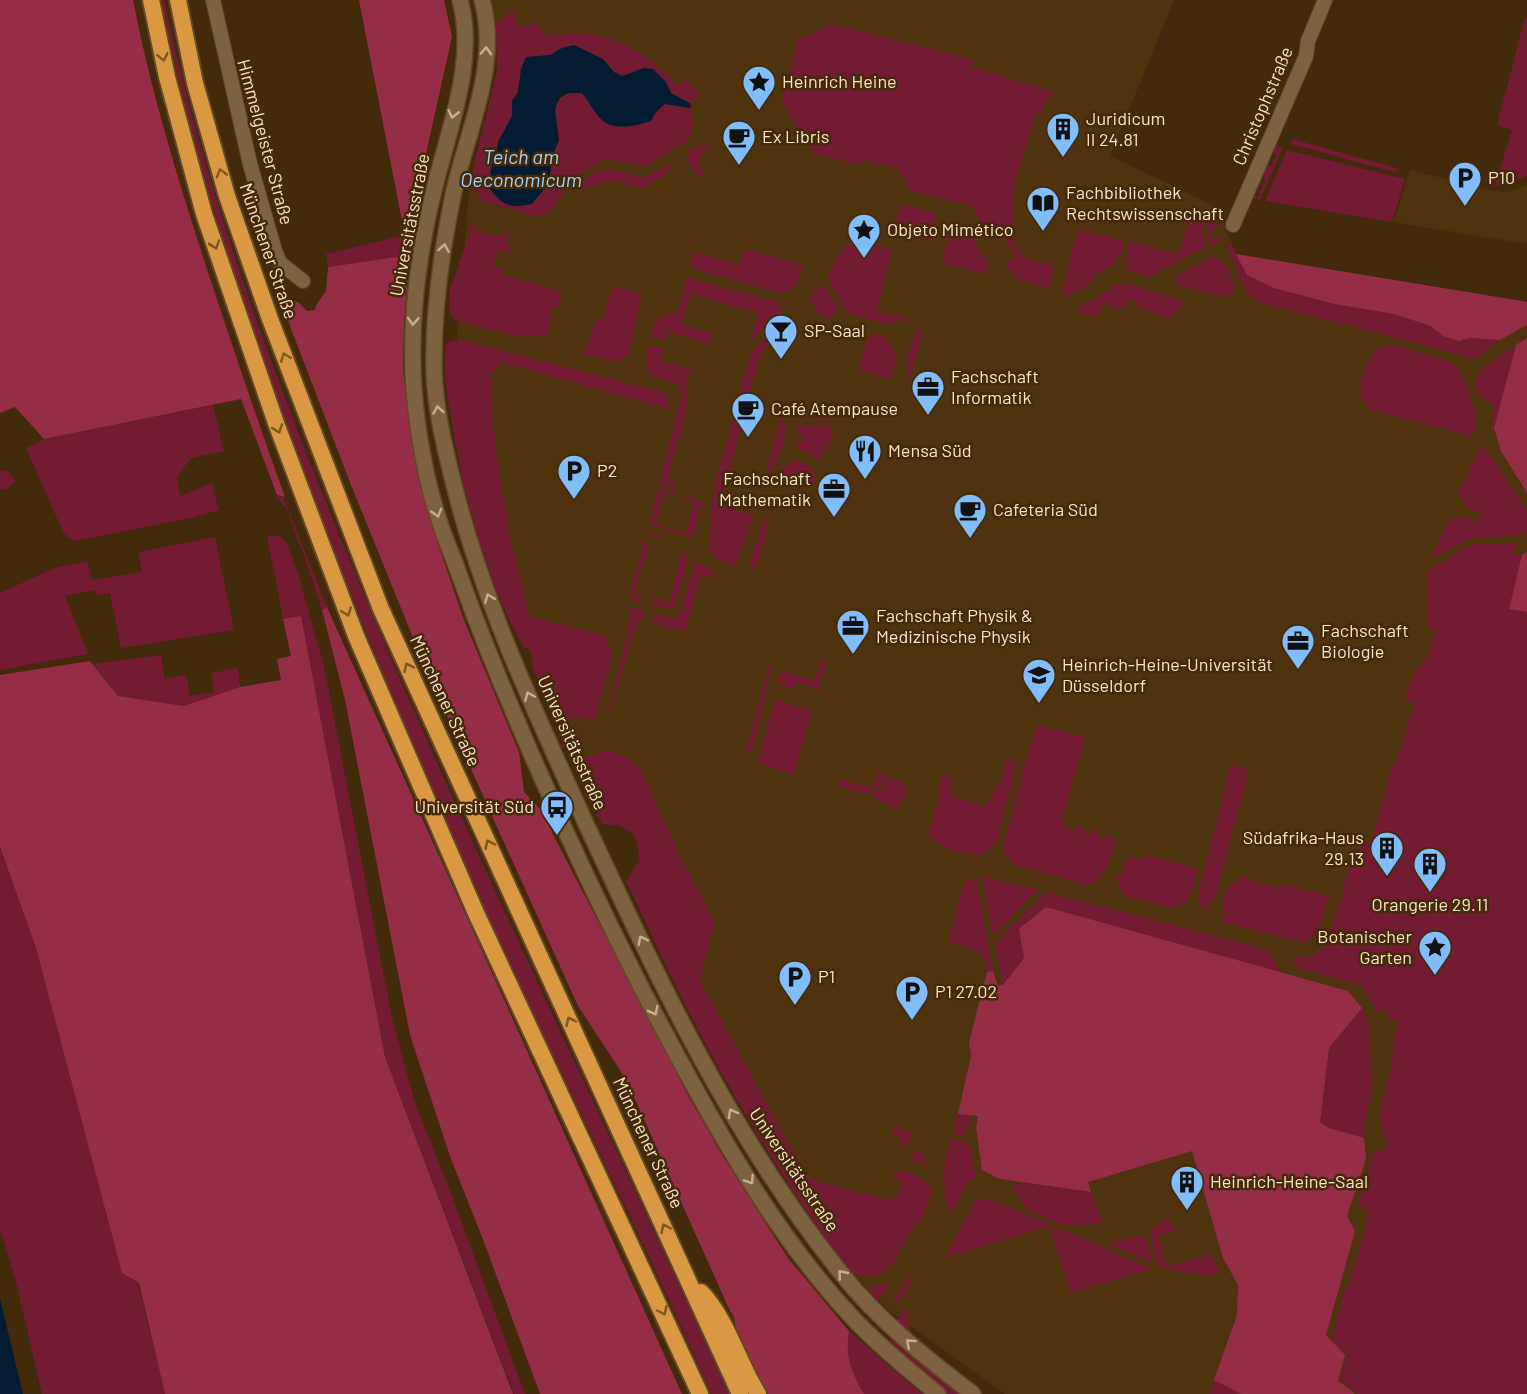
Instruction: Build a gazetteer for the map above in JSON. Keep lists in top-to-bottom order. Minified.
{"streets":{"highway":["Münchener Straße"],"street":["Christophstraße","Himmelgeister Straße","Universitätsstraße"]},"water":["Teich am Oeconomicum"],"places":{"place":["Heinrich Heine","Objeto Mimético","Botanischer Garten"],"building":["Juridicum II 24.81","Südafrika-Haus 29.13","Orangerie 29.11","Heinrich-Heine-Saal"],"cafe":["Ex Libris","Café Atempause","Cafeteria Süd"],"parking":["P10","P2","P1","P1 27.02"],"library":["Fachbibliothek Rechtswissenschaft"],"bar":["SP-Saal"],"office":["Fachschaft Informatik","Fachschaft Mathematik","Fachschaft Physik & Medizinische Physik","Fachschaft Biologie"],"restaurant":["Mensa Süd"],"school or university":["Heinrich-Heine-Universität Düsseldorf"],"bus stop":["Universität Süd"]}}
